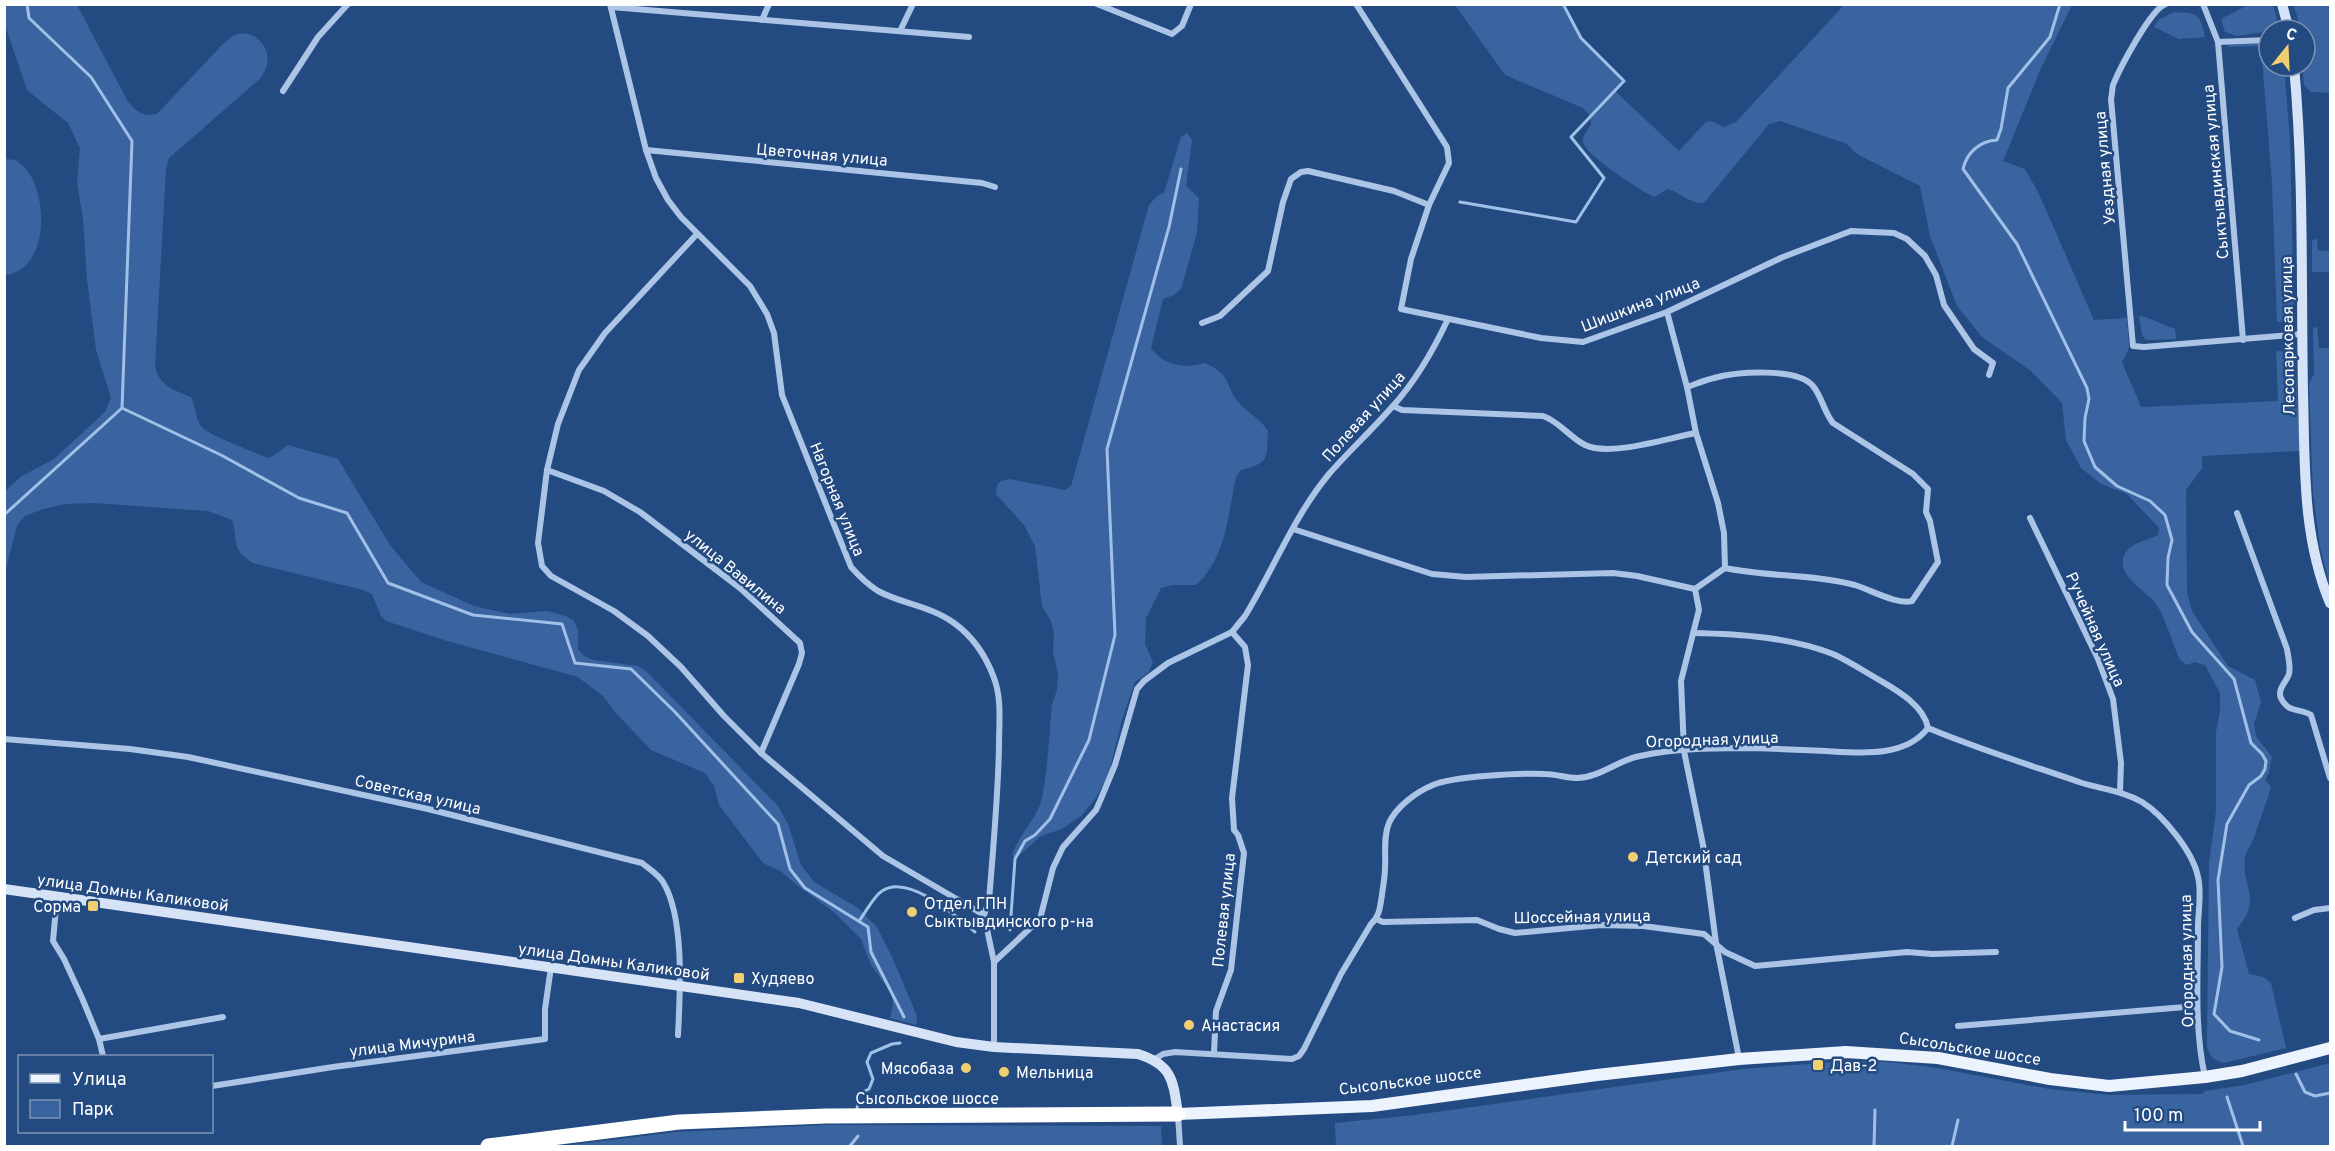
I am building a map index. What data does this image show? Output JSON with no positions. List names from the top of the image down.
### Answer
{
  "streets": {
    "highway": ["Сысольское шоссе"],
    "main road": ["Лесопарковая улица", "улица Домны Каликовой"],
    "street": [
      "Цветочная улица",
      "Уездная улица",
      "Сыктывдинская улица",
      "Шишкина улица",
      "Полевая улица",
      "Нагорная улица",
      "улица Вавилина",
      "Ручейная улица",
      "Огородная улица",
      "Советская улица",
      "Шоссейная улица",
      "улица Мичурина"
    ]
  },
  "crossings": [
    ["Цветочная улица", "Нагорная улица"],
    ["Уездная улица", "Сыктывдинская улица"],
    ["Шишкина улица", "Полевая улица"],
    ["Полевая улица", "Нагорная улица"],
    ["Полевая улица", "Огородная улица"],
    ["Нагорная улица", "улица Домны Каликовой"],
    ["Ручейная улица", "Огородная улица"],
    ["Огородная улица", "улица Домны Каликовой"],
    ["Огородная улица", "Шоссейная улица"],
    ["Огородная улица", "Сысольское шоссе"],
    ["Советская улица", "улица Домны Каликовой"],
    ["улица Домны Каликовой", "улица Мичурина"]
  ],
  "places": {
    "other": [
      "Детский сад",
      "Отдел ГПН Сыктывдинского р-на",
      "Анастасия",
      "Мясобаза",
      "Мельница"
    ],
    "transit": ["Сорма", "Худяево", "Дав-2"]
  },
  "legend": ["Улица", "Парк"],
  "scale_bar": "100 m",
  "north": "top"
}
